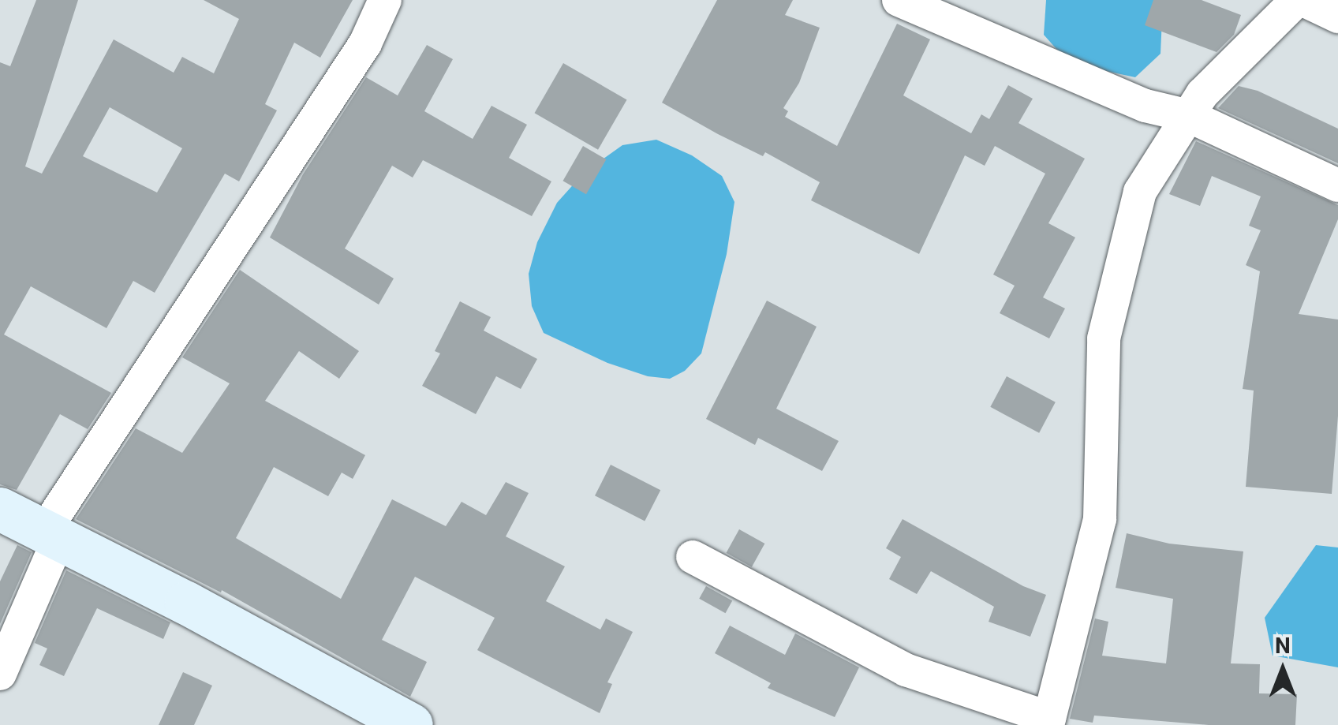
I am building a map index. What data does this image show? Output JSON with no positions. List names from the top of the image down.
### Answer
{
  "north": "top"
}
